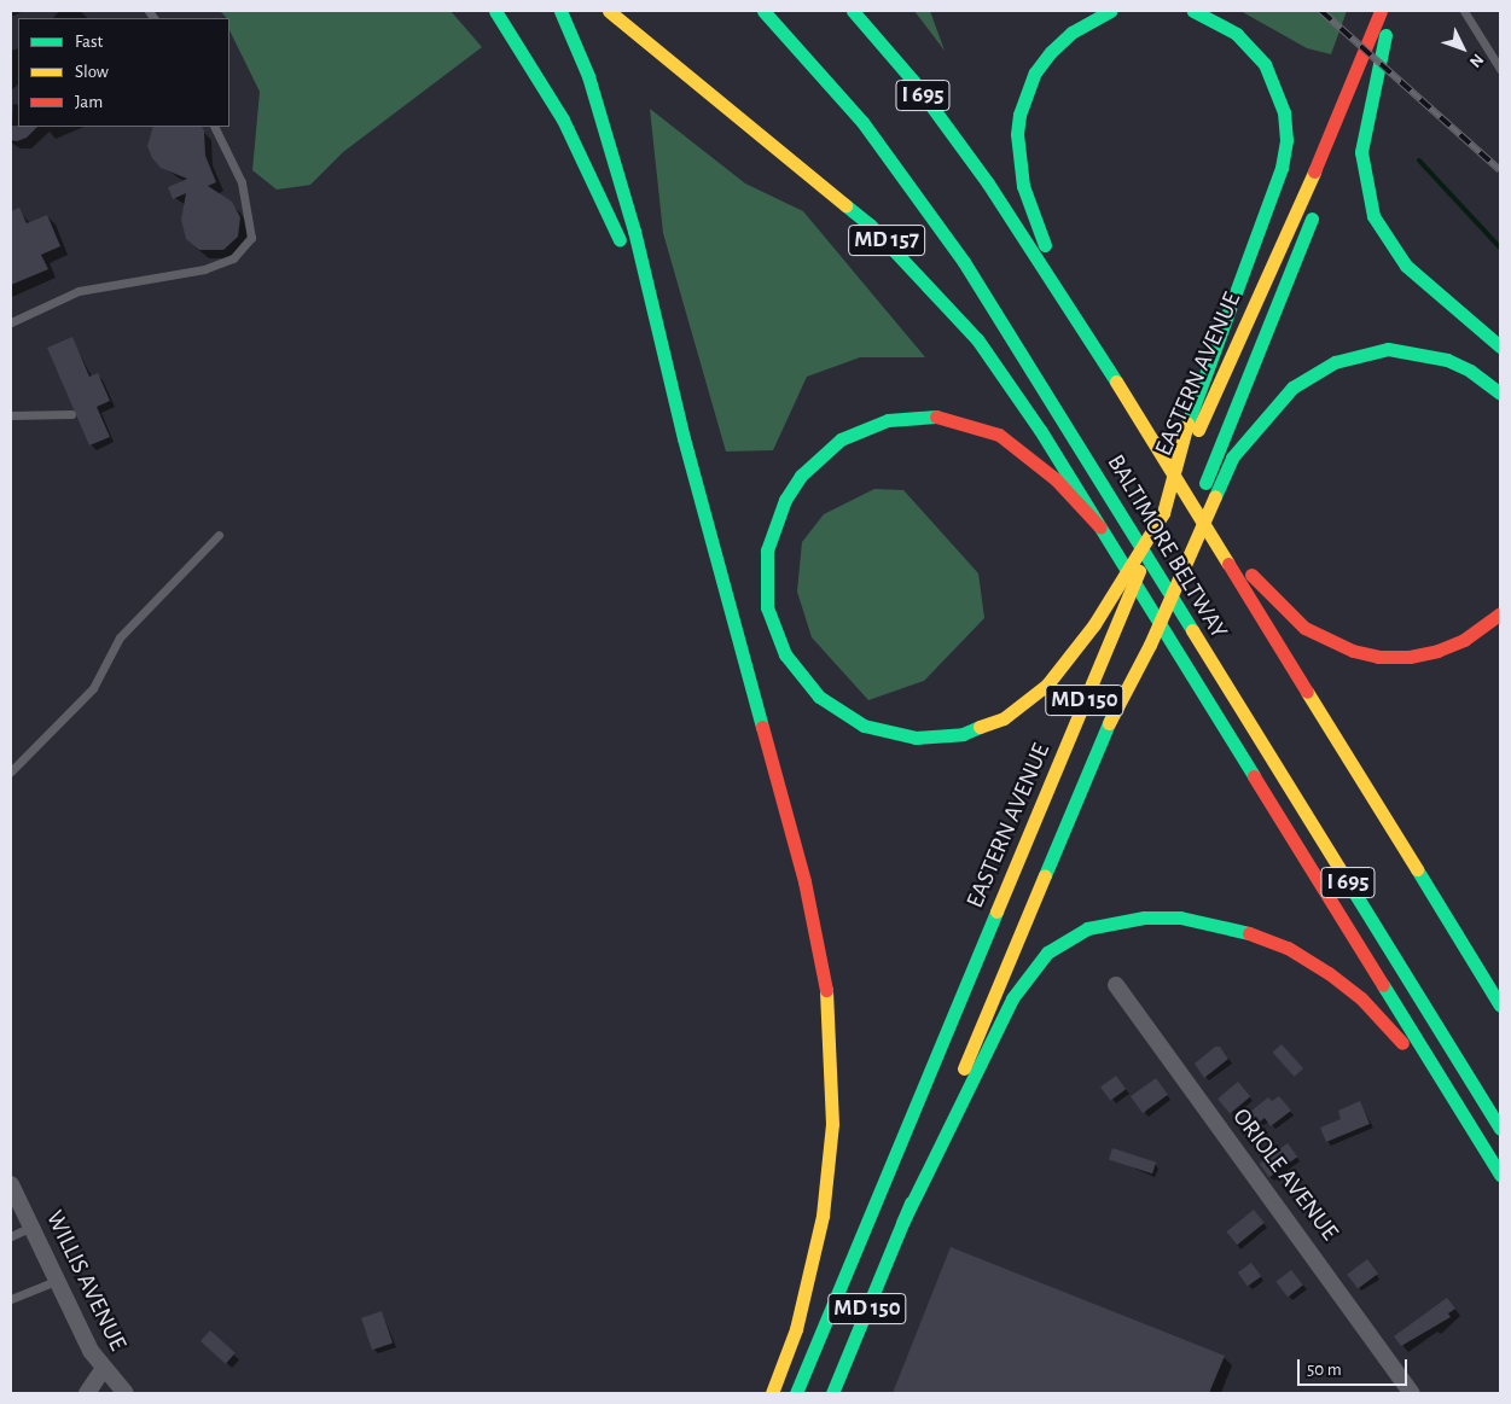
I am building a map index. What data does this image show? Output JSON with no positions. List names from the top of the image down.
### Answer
{
  "streets": {
    "main road": [
      "I 695",
      "MD 157",
      "EASTERN AVENUE",
      "BALTIMORE BELTWAY",
      "MD 150"
    ],
    "street": ["ORIOLE AVENUE", "WILLIS AVENUE"]
  },
  "legend": ["Fast", "Slow", "Jam"],
  "scale_bar": "50 m",
  "north": "bottom right"
}
